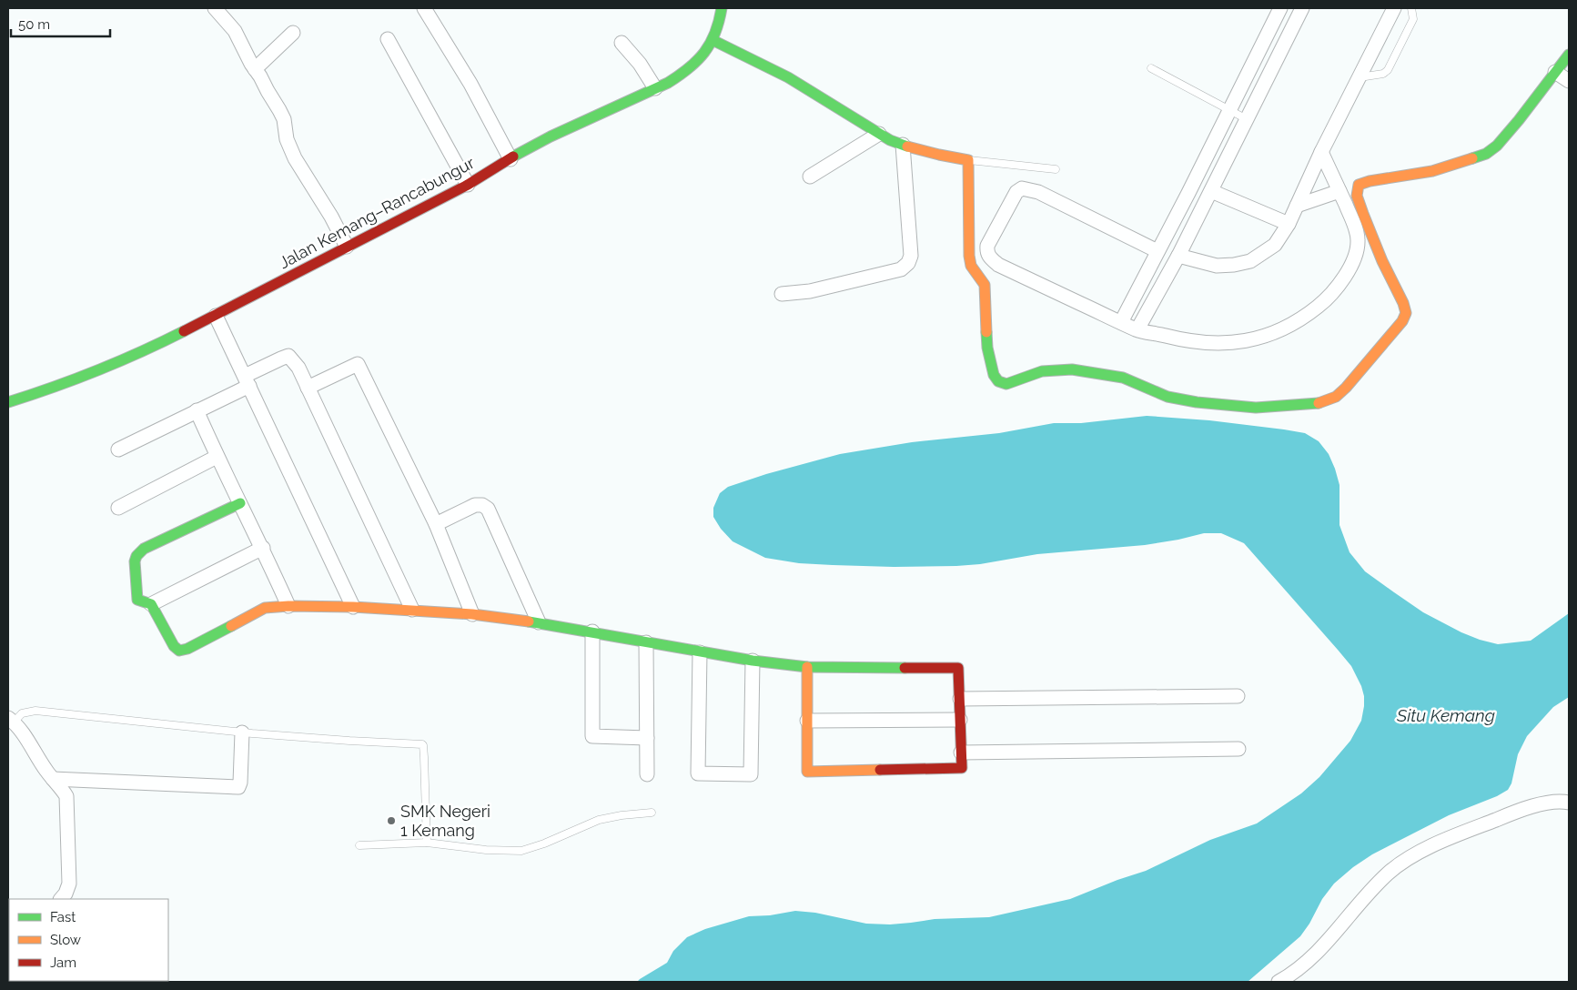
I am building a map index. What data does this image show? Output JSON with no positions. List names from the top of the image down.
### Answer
{
  "streets": {
    "street": ["Jalan Kemang–Rancabungur"]
  },
  "water": ["Situ Kemang"],
  "places": ["SMK Negeri 1 Kemang"],
  "legend": ["Fast", "Slow", "Jam"],
  "scale_bar": "50 m"
}
